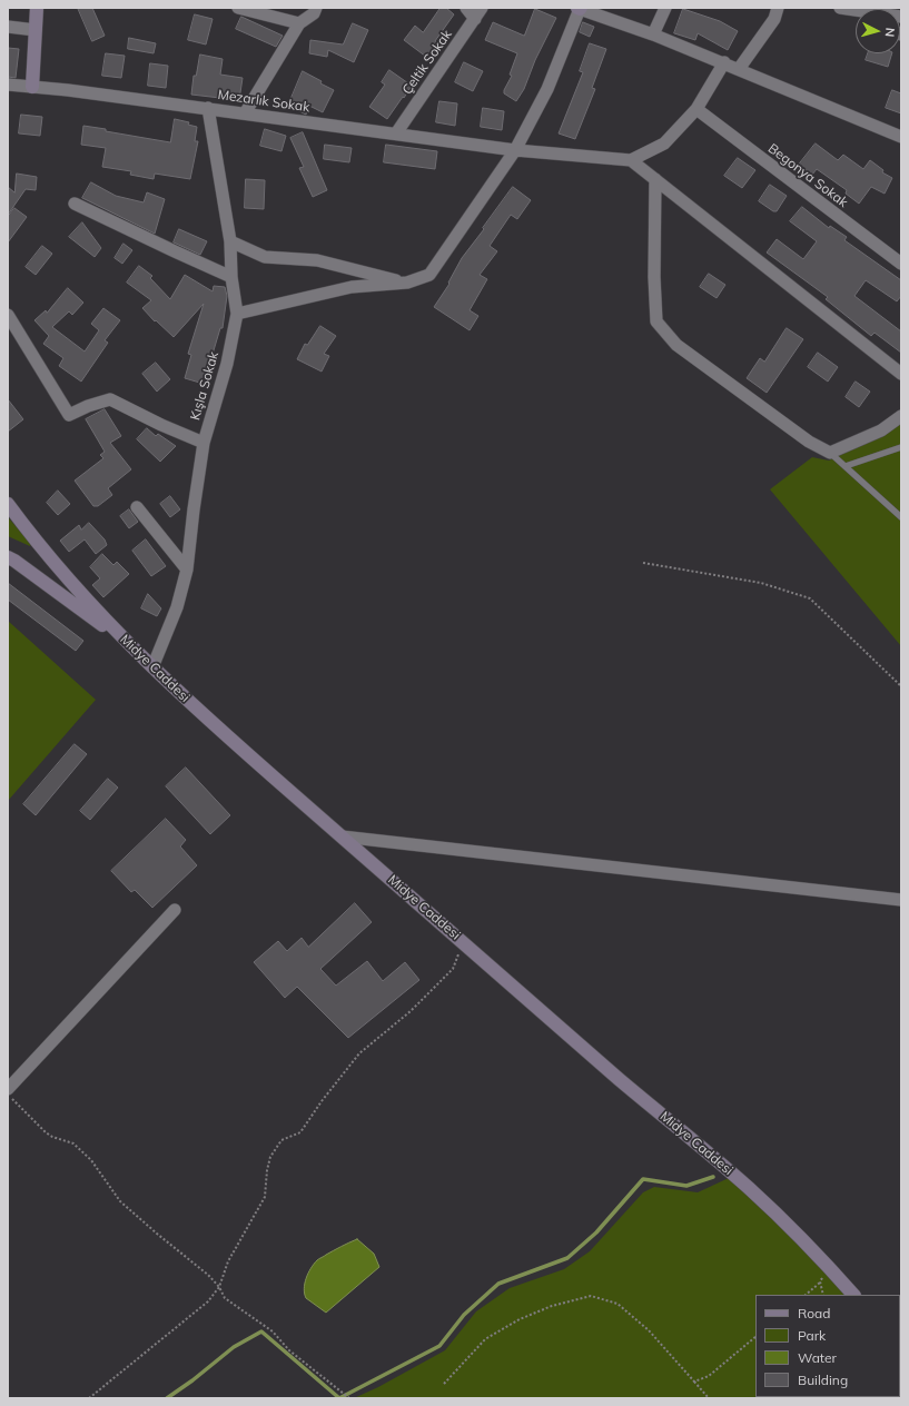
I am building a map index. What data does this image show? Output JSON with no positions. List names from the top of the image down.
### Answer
{
  "streets": {
    "main road": ["Midye Caddesi"],
    "street": [
      "Çeltik Sokak",
      "Mezarlık Sokak",
      "Begonya Sokak",
      "Kışla Sokak"
    ]
  },
  "crossings": [
    ["Çeltik Sokak", "Mezarlık Sokak"],
    ["Mezarlık Sokak", "Kışla Sokak"],
    ["Kışla Sokak", "Midye Caddesi"]
  ],
  "legend": [
    "Road",
    "Park",
    "Water",
    "Building"
  ],
  "north": "right"
}
